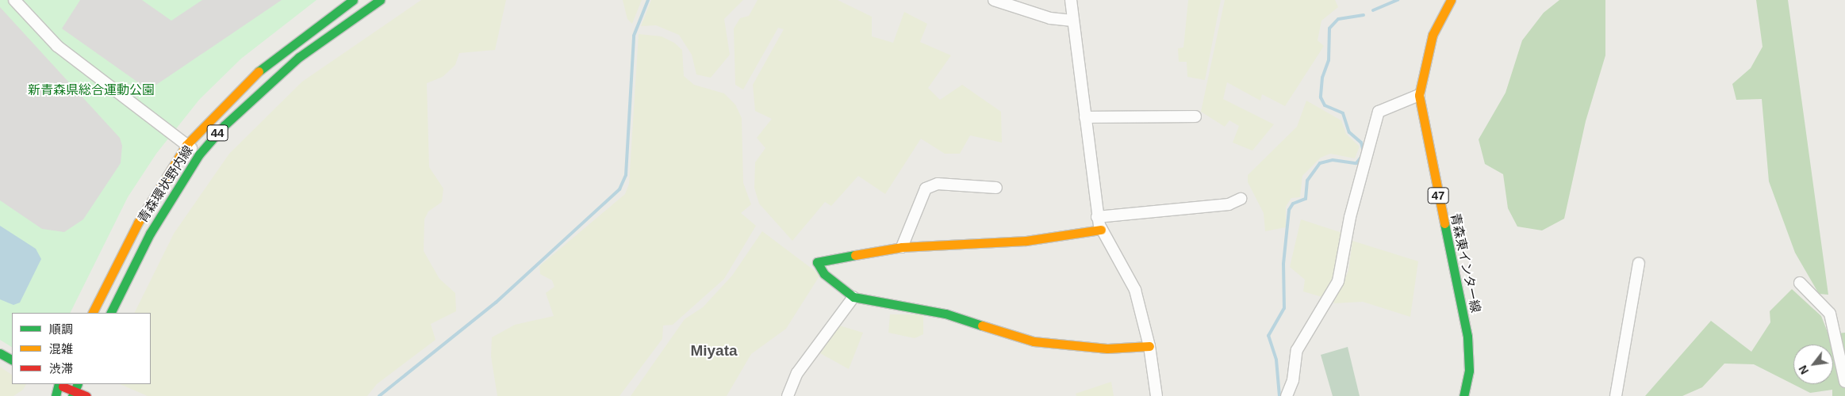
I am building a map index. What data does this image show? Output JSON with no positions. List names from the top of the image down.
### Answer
{
  "streets": {
    "main road": [
      "44",
      "青森環状野内線",
      "47",
      "青森東インター線"
    ]
  },
  "districts": ["Miyata"],
  "parks": ["新青森県総合運動公園"],
  "legend": ["順調", "混雑", "渋滞"],
  "north": "bottom left"
}
